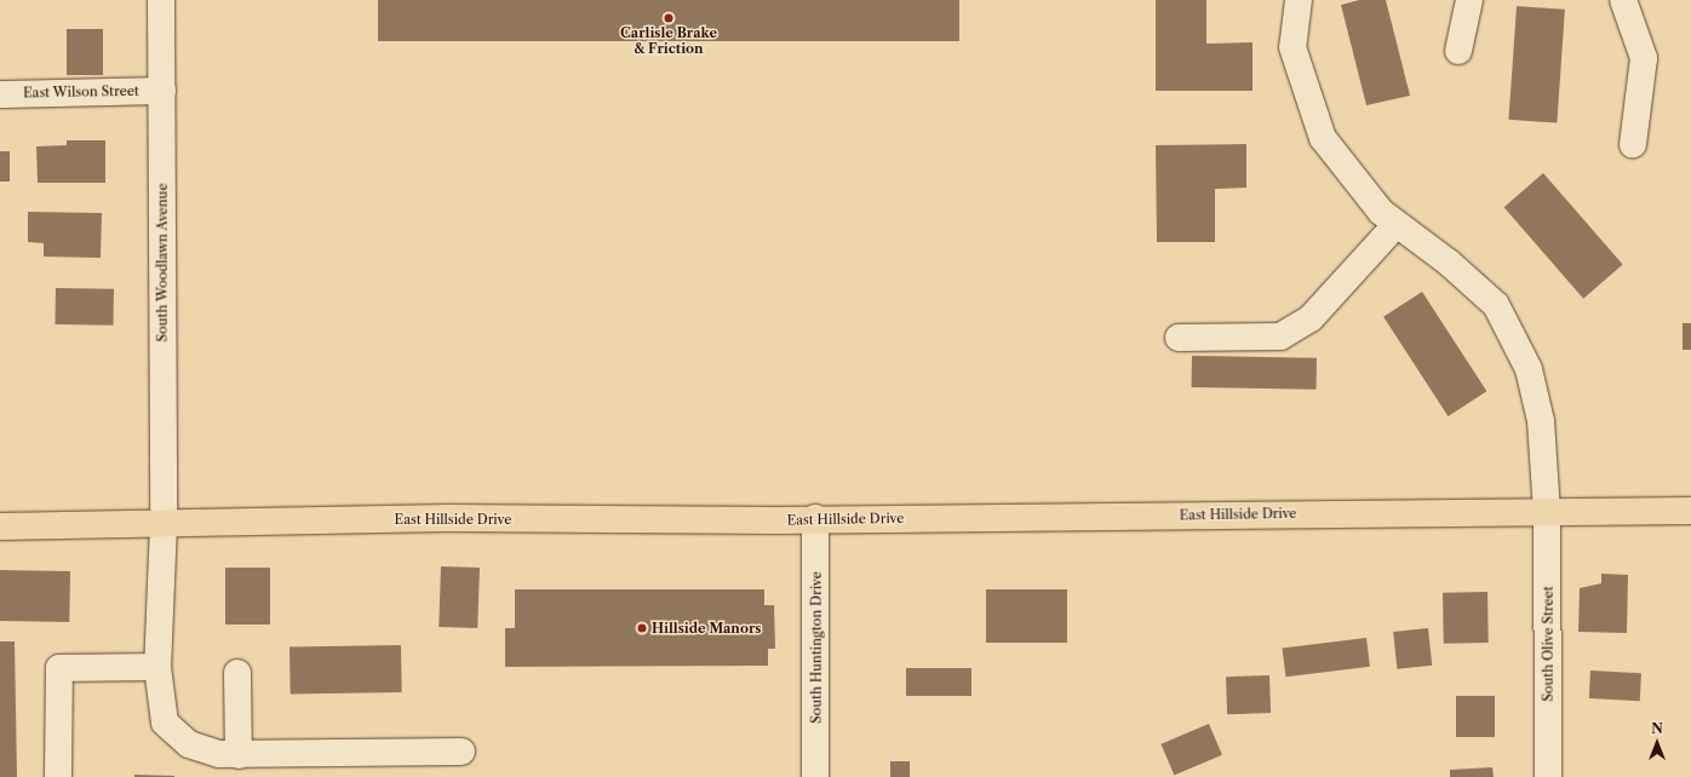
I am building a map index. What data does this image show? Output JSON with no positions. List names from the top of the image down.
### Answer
{
  "streets": {
    "main road": ["East Hillside Drive"],
    "street": [
      "East Wilson Street",
      "South Woodlawn Avenue",
      "South Olive Street",
      "South Huntington Drive"
    ]
  },
  "crossings": [
    ["East Wilson Street", "South Woodlawn Avenue"],
    ["South Woodlawn Avenue", "East Hillside Drive"],
    ["East Hillside Drive", "South Olive Street"],
    ["East Hillside Drive", "South Huntington Drive"]
  ],
  "places": ["Carlisle Brake & Friction", "Hillside Manors"],
  "north": "top"
}
